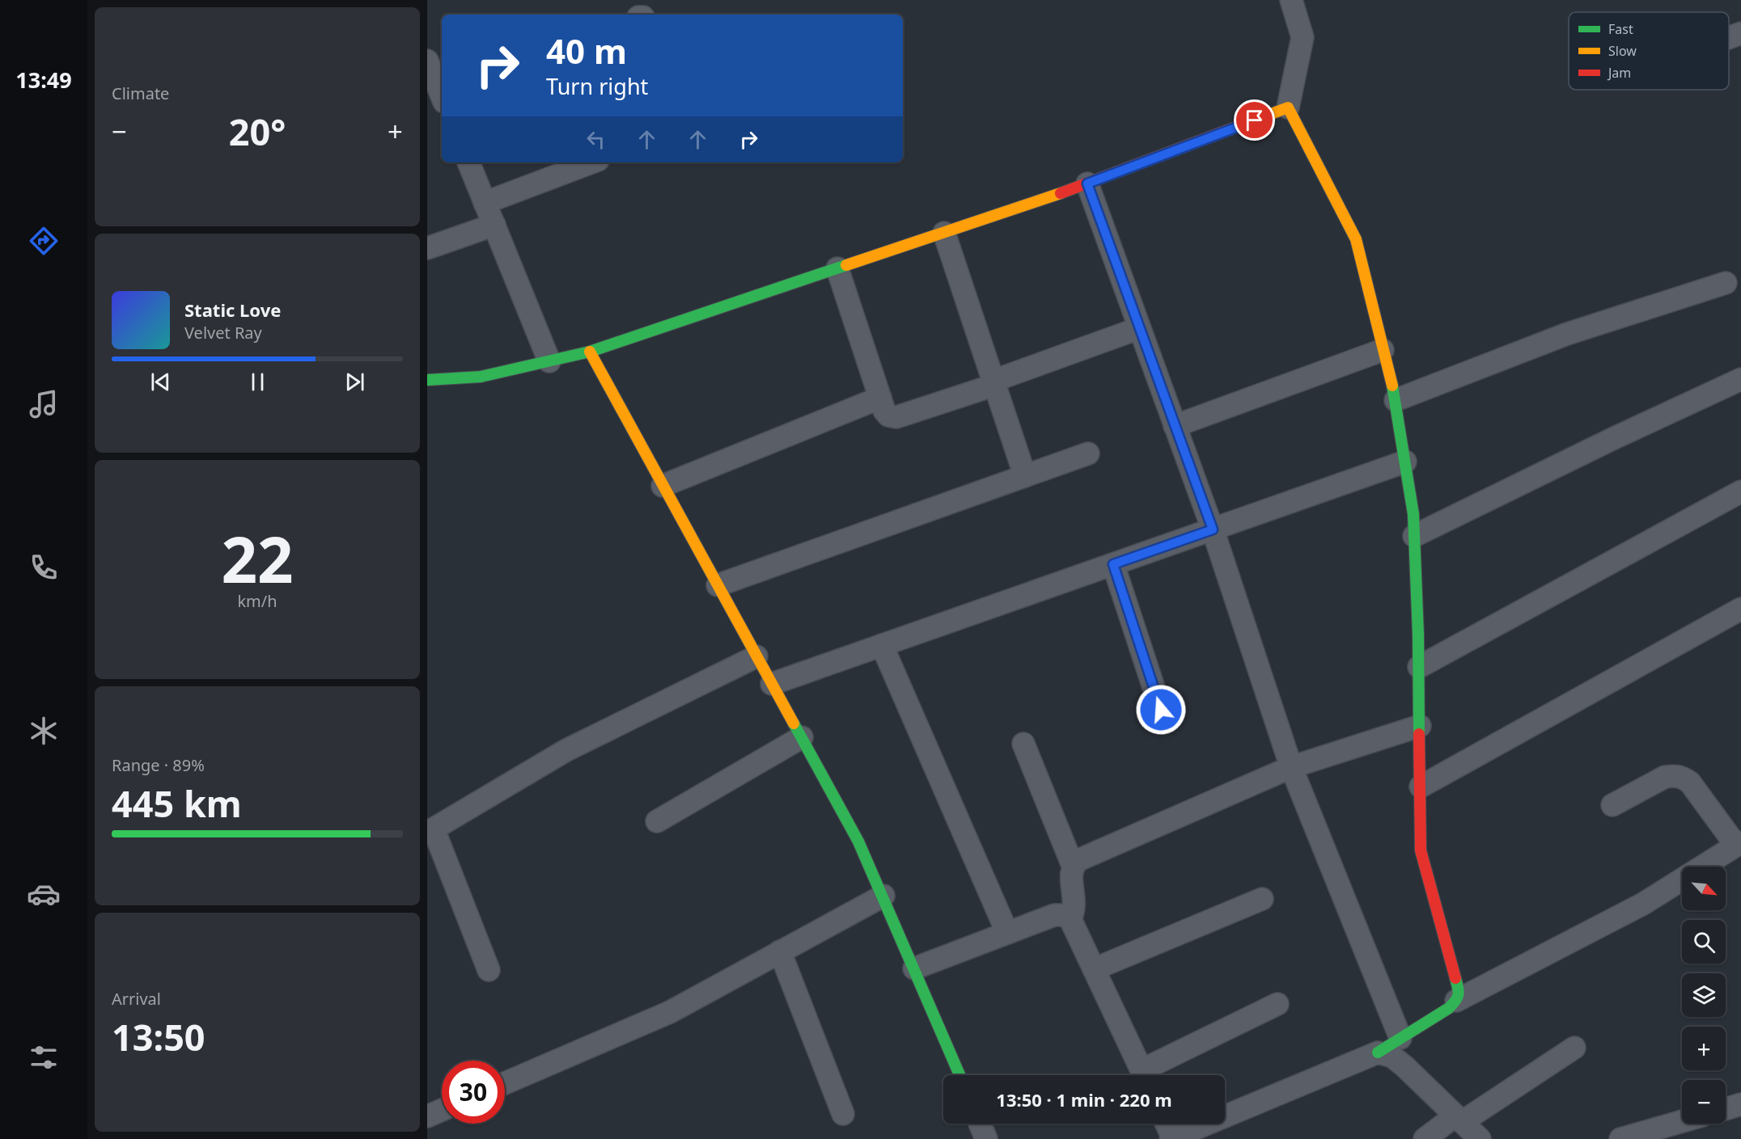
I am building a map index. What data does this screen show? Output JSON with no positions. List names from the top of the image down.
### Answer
{
  "legend": ["Fast", "Slow", "Jam"],
  "north": "bottom right",
  "page": {
    "tabs": "13:49",
    "tile": [
      "Climate",
      ["22", "km/h"],
      ["Range · 89%", "445 km"],
      ["Arrival", "13:50"]
    ],
    "turn": ["40 m", "Turn right"],
    "heat": ["−", "20°", "+"],
    "song": ["Static Love", "Velvet Ray"],
    "map_buttons": ["+", "−"],
    "limit": "30",
    "trip": "13:50 · 1 min · 220 m"
  }
}
